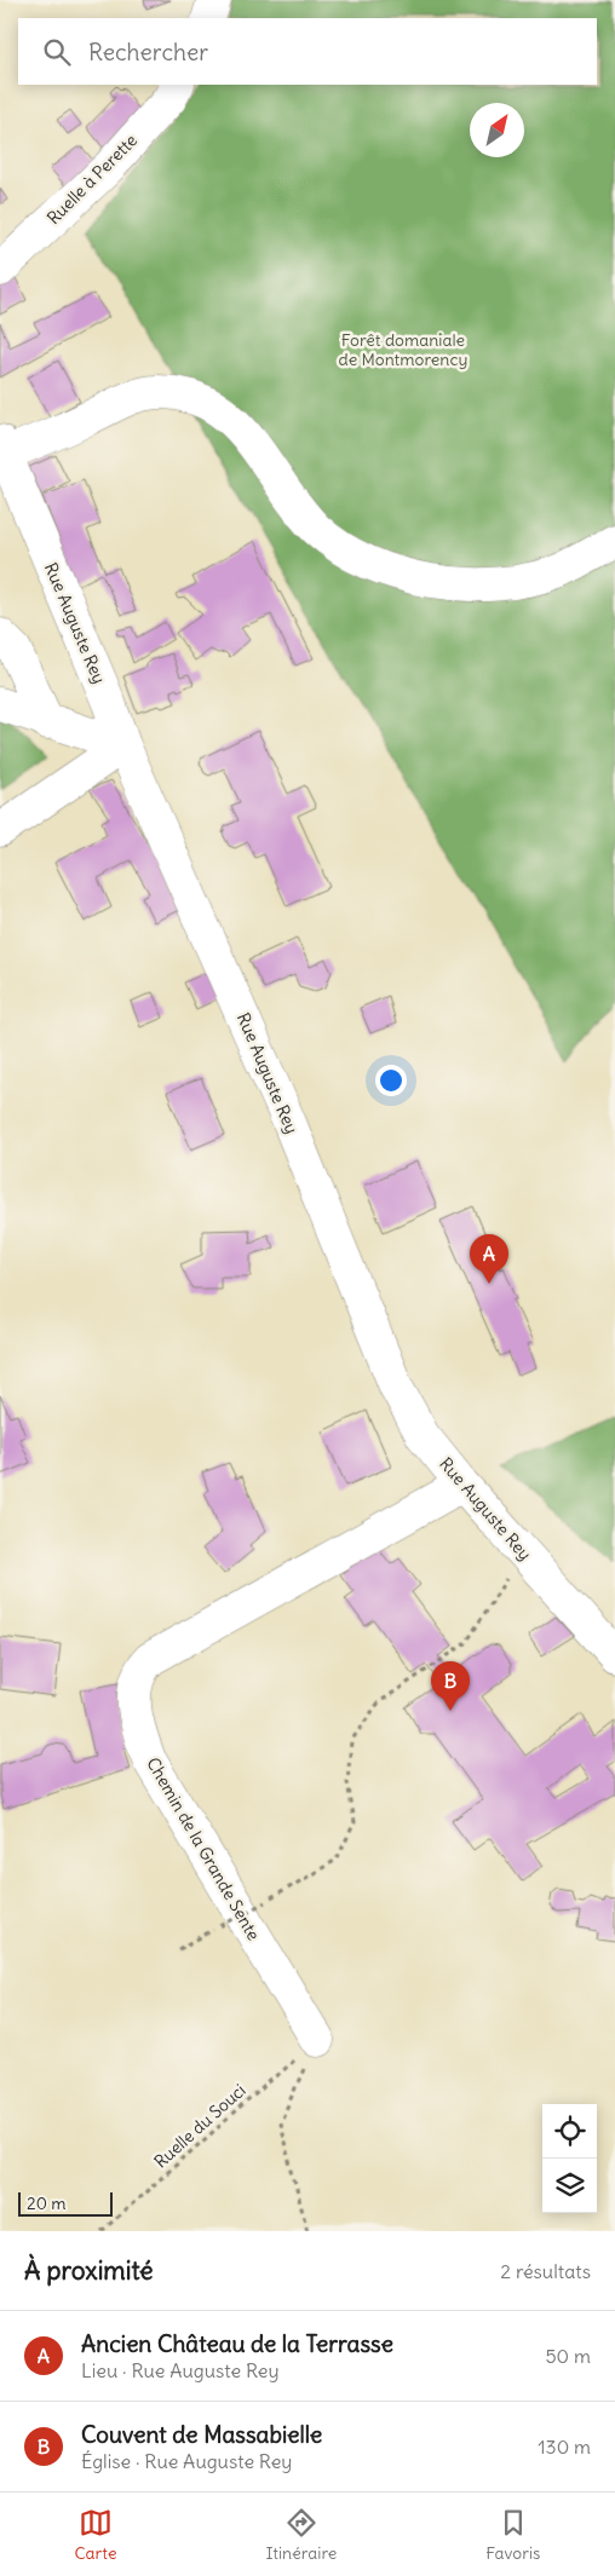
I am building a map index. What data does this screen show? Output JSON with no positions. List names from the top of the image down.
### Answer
{
  "streets": {
    "street": ["Ruelle à Perette", "Rue Auguste Rey", "Chemin de la Grande Sente"],
    "path": ["Ruelle du Souci"]
  },
  "crossings": [
    ["Rue Auguste Rey", "Chemin de la Grande Sente"],
    ["Chemin de la Grande Sente", "Ruelle du Souci"]
  ],
  "parks": ["Forêt domaniale de Montmorency"],
  "scale_bar": "20 m",
  "north": "top right",
  "page": {
    "search": "Rechercher",
    "pins": ["A", "B"],
    "scale": "20 m",
    "heading": ["À proximité", "2 résultats"],
    "list": [
      {
        "mark": "A",
        "name": "Ancien Château de la Terrasse",
        "note": "Lieu · Rue Auguste Rey",
        "value": "50 m"
      },
      {
        "mark": "B",
        "name": "Couvent de Massabielle",
        "note": "Église · Rue Auguste Rey",
        "value": "130 m"
      }
    ],
    "nav": ["Carte", "Itinéraire", "Favoris"]
  }
}
